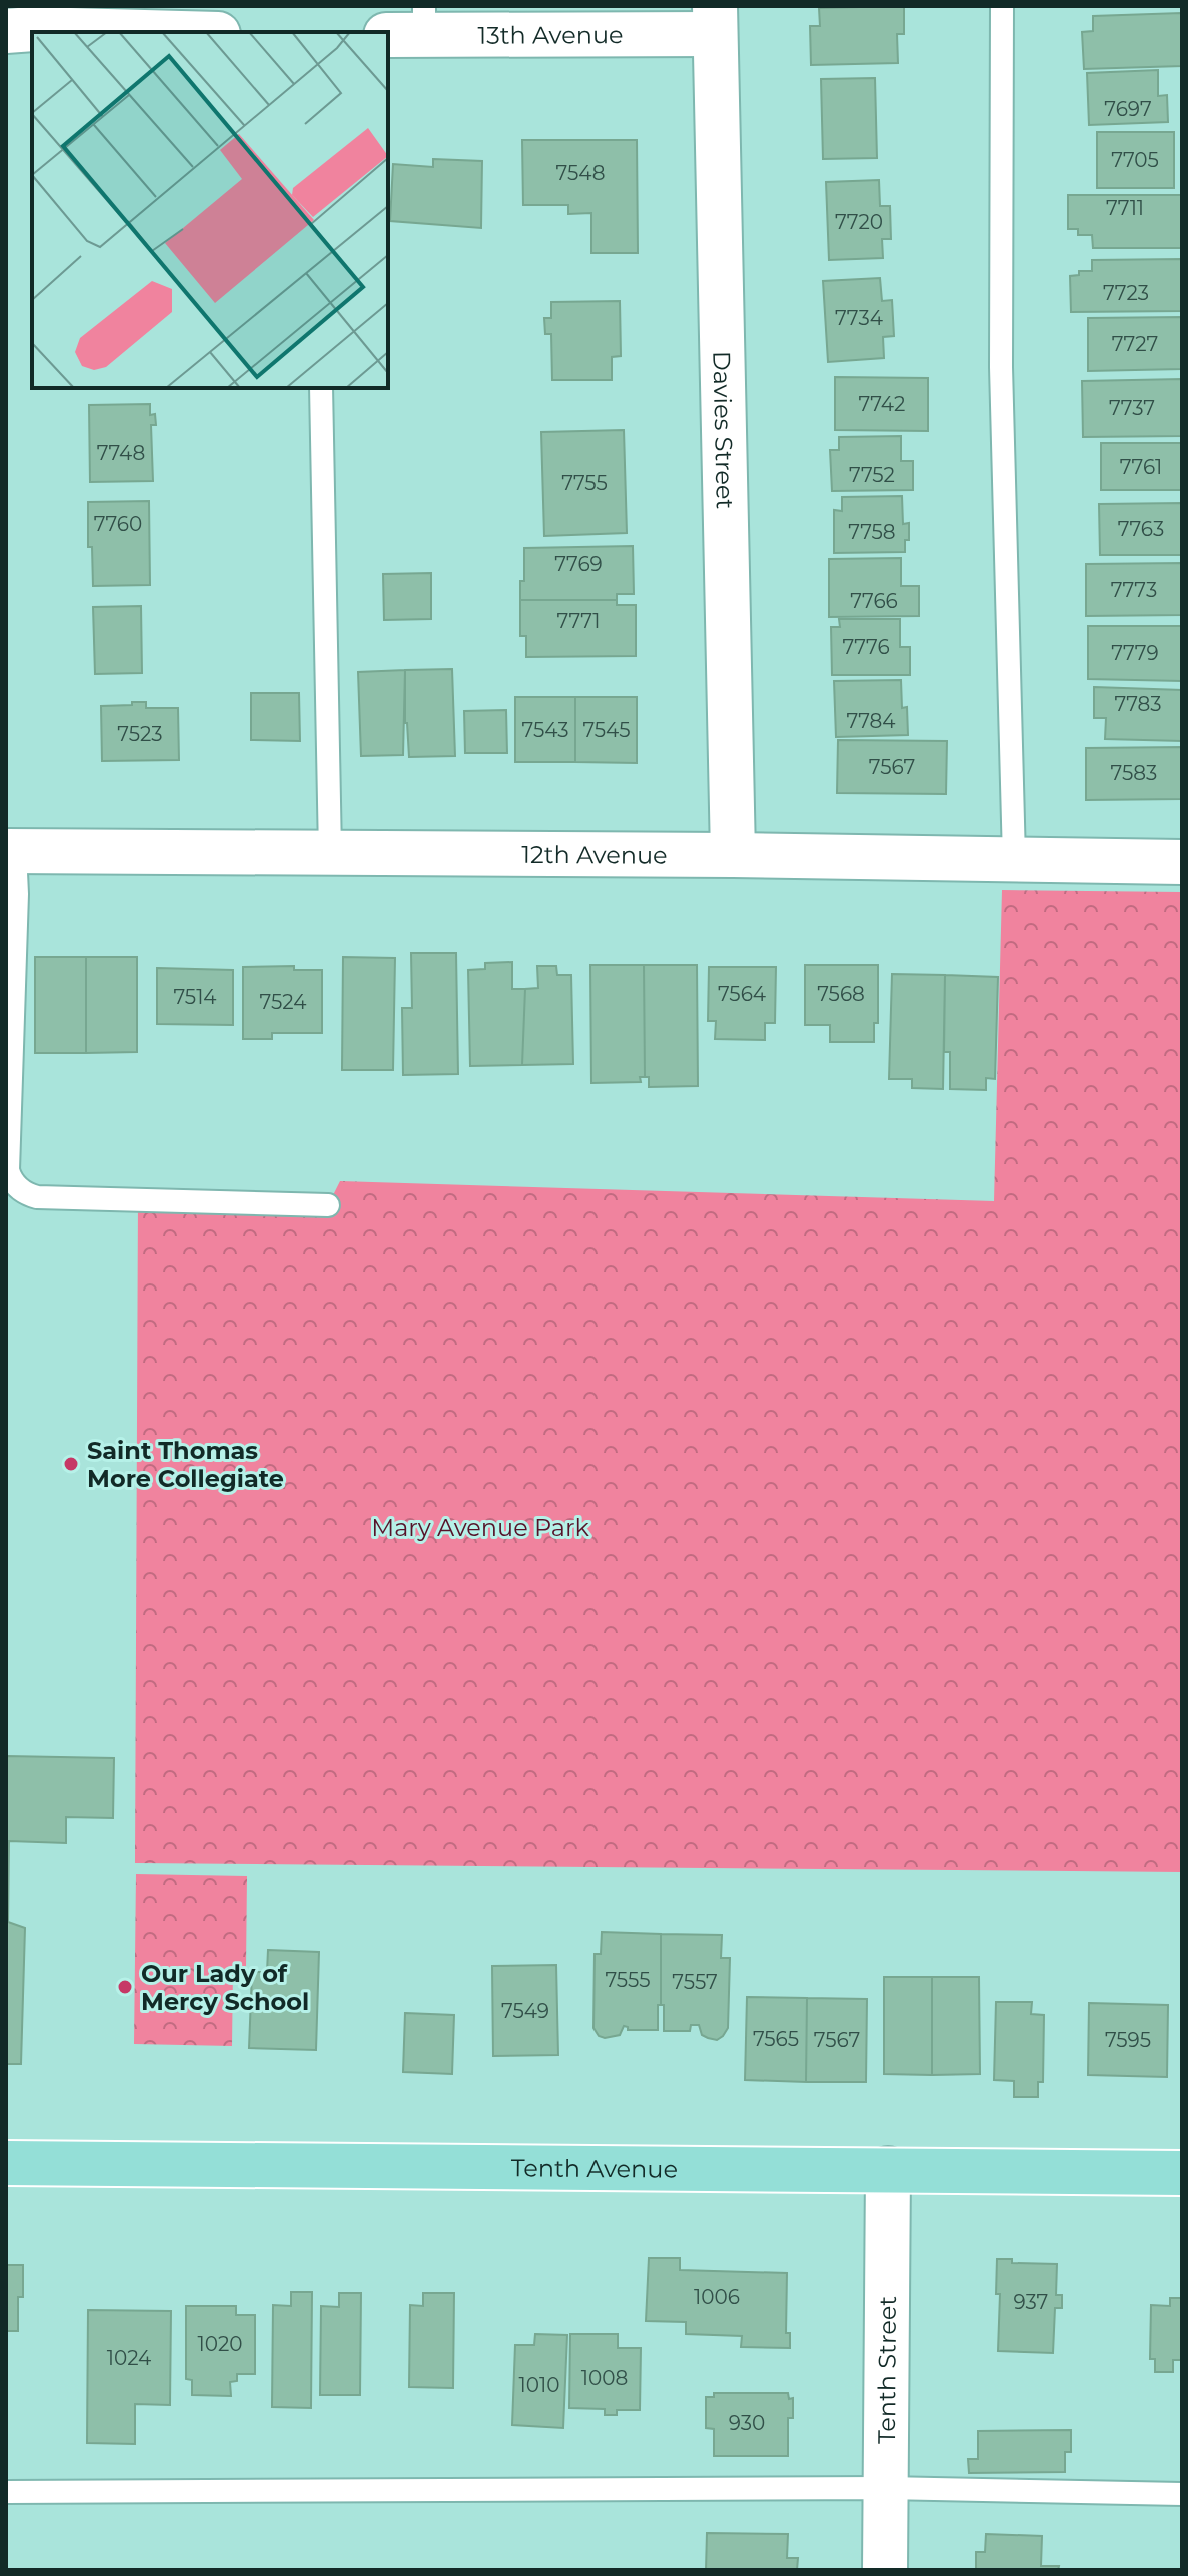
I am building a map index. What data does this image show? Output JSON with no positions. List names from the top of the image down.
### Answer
{
  "streets": {
    "main road": ["Tenth Avenue"],
    "street": [
      "13th Avenue",
      "Davies Street",
      "12th Avenue",
      "Tenth Street"
    ]
  },
  "crossings": [
    ["13th Avenue", "Davies Street"],
    ["Davies Street", "12th Avenue"],
    ["Tenth Avenue", "Tenth Street"]
  ],
  "parks": ["Mary Avenue Park"],
  "places": ["Saint Thomas More Collegiate", "Our Lady of Mercy School"],
  "house_numbers": [
    "7697",
    "7705",
    "7548",
    "7711",
    "7720",
    "7723",
    "7734",
    "7727",
    "7742",
    "7737",
    "7748",
    "7761",
    "7752",
    "7755",
    "7760",
    "7763",
    "7758",
    "7769",
    "7773",
    "7766",
    "7771",
    "7776",
    "7779",
    "7783",
    "7784",
    "7543",
    "7545",
    "7523",
    "7567",
    "7583",
    "7564",
    "7568",
    "7514",
    "7524",
    "7555",
    "7557",
    "7549",
    "7565",
    "7567",
    "7595",
    "1006",
    "937",
    "1020",
    "1024",
    "1008",
    "1010",
    "930"
  ]
}
